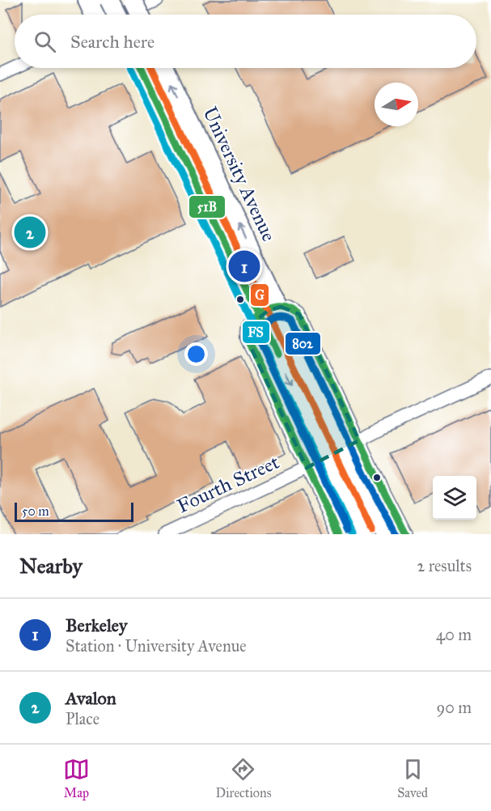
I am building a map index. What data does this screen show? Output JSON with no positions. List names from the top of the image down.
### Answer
{
  "streets": {
    "main road": ["University Avenue"],
    "street": ["Fourth Street"]
  },
  "lines": [
    "transit line 51B",
    "transit line FS",
    "transit line G",
    "transit line 802"
  ],
  "scale_bar": "50 m",
  "north": "right",
  "page": {
    "search": "Search here",
    "pins": ["2", "1"],
    "scale": "50 m",
    "heading": ["Nearby", "2 results"],
    "list": [
      {
        "mark": "1",
        "name": "Berkeley",
        "note": "Station · University Avenue",
        "value": "40 m"
      },
      {
        "mark": "2",
        "name": "Avalon",
        "note": "Place",
        "value": "90 m"
      }
    ],
    "nav": ["Map", "Directions", "Saved"]
  }
}
